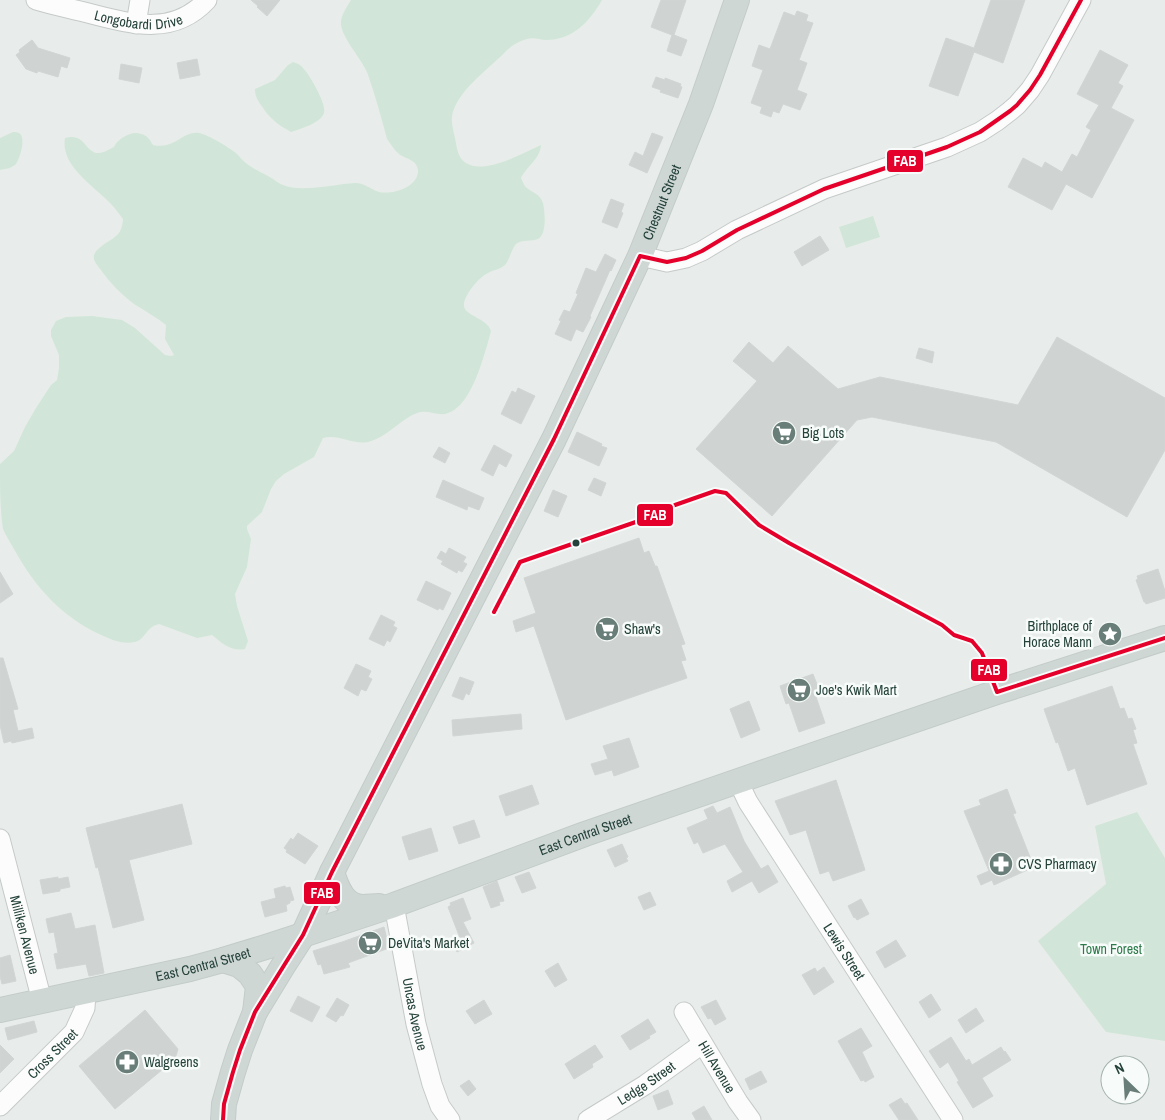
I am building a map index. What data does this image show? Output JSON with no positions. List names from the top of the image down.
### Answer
{
  "streets": {
    "main road": ["Chestnut Street", "East Central Street"],
    "street": [
      "Longobardi Drive",
      "Milliken Avenue",
      "Lewis Street",
      "Uncas Avenue",
      "Cross Street",
      "Hill Avenue",
      "Ledge Street"
    ]
  },
  "crossings": [
    ["Chestnut Street", "East Central Street"],
    ["East Central Street", "Milliken Avenue"],
    ["East Central Street", "Lewis Street"],
    ["East Central Street", "Uncas Avenue"],
    ["East Central Street", "Cross Street"],
    ["Hill Avenue", "Ledge Street"]
  ],
  "parks": ["Town Forest"],
  "places": {
    "supermarket": [
      "Big Lots",
      "Shaw's",
      "Joe's Kwik Mart",
      "DeVita's Market"
    ],
    "place": ["Birthplace of Horace Mann"],
    "pharmacy": ["CVS Pharmacy", "Walgreens"]
  },
  "lines": ["transit line FAB"],
  "north": "top left"
}
